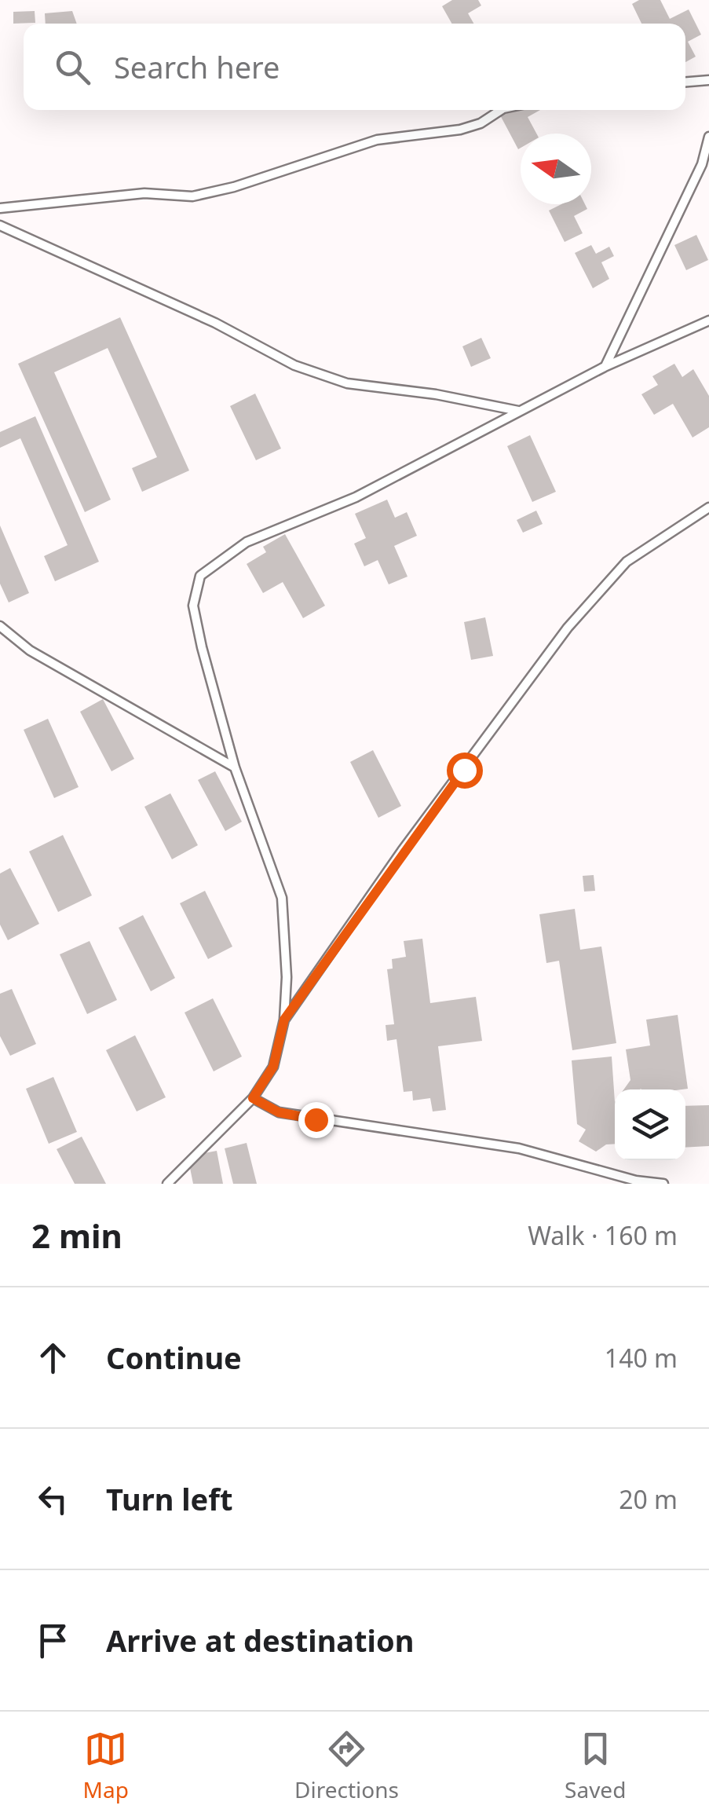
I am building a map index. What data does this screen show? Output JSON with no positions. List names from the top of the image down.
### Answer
{
  "north": "left",
  "page": {
    "search": "Search here",
    "heading": ["2 min", "Walk · 160 m"],
    "list": [
      ["Continue", "140 m"],
      ["Turn left", "20 m"],
      "Arrive at destination"
    ],
    "nav": ["Map", "Directions", "Saved"]
  }
}
